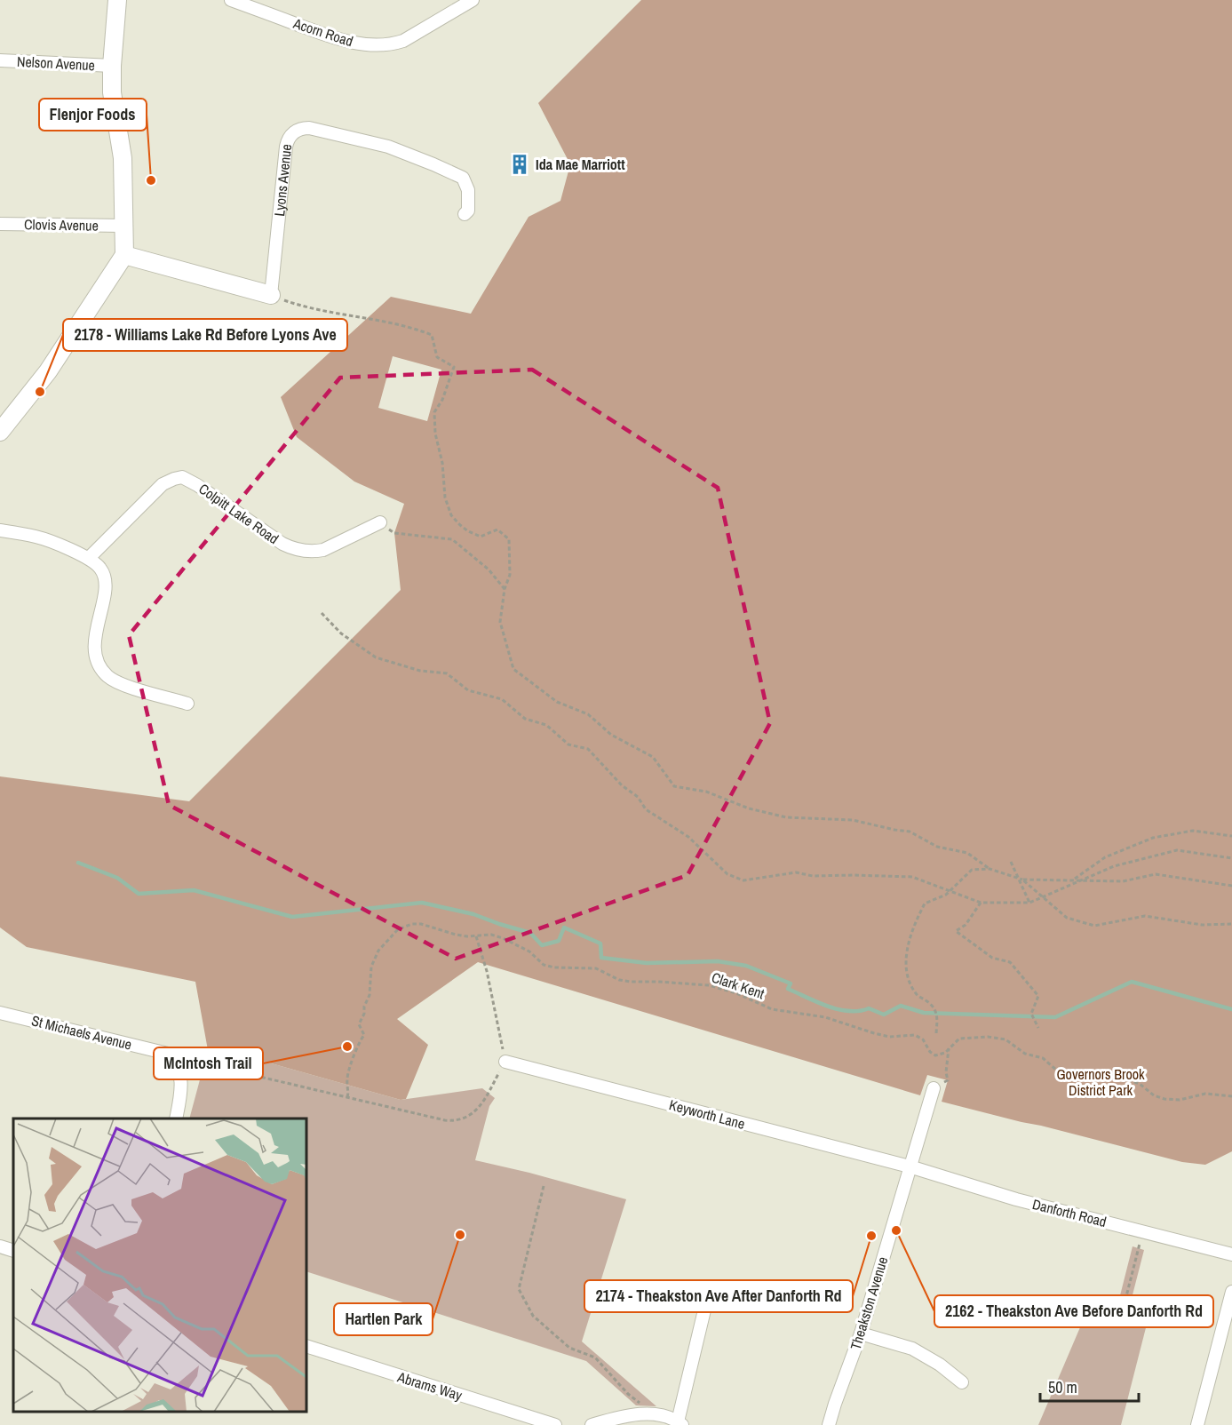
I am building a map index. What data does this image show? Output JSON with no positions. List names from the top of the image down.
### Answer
{
  "streets": {
    "street": [
      "Acorn Road",
      "Nelson Avenue",
      "Lyons Avenue",
      "Clovis Avenue",
      "Colpitt Lake Road",
      "St Michaels Avenue",
      "Keyworth Lane",
      "Danforth Road",
      "Theakston Avenue",
      "Abrams Way"
    ],
    "path": ["Clark Kent"]
  },
  "crossings": [
    ["Keyworth Lane", "Danforth Road"],
    ["Keyworth Lane", "Theakston Avenue"],
    ["Danforth Road", "Theakston Avenue"]
  ],
  "parks": ["Governors Brook District Park"],
  "places": {
    "building": ["Ida Mae Marriott"],
    "other": [
      "Flenjor Foods",
      "2178 - Williams Lake Rd Before Lyons Ave",
      "McIntosh Trail",
      "2162 - Theakston Ave Before Danforth Rd",
      "Hartlen Park",
      "2174 - Theakston Ave After Danforth Rd"
    ]
  },
  "scale_bar": "50 m"
}
